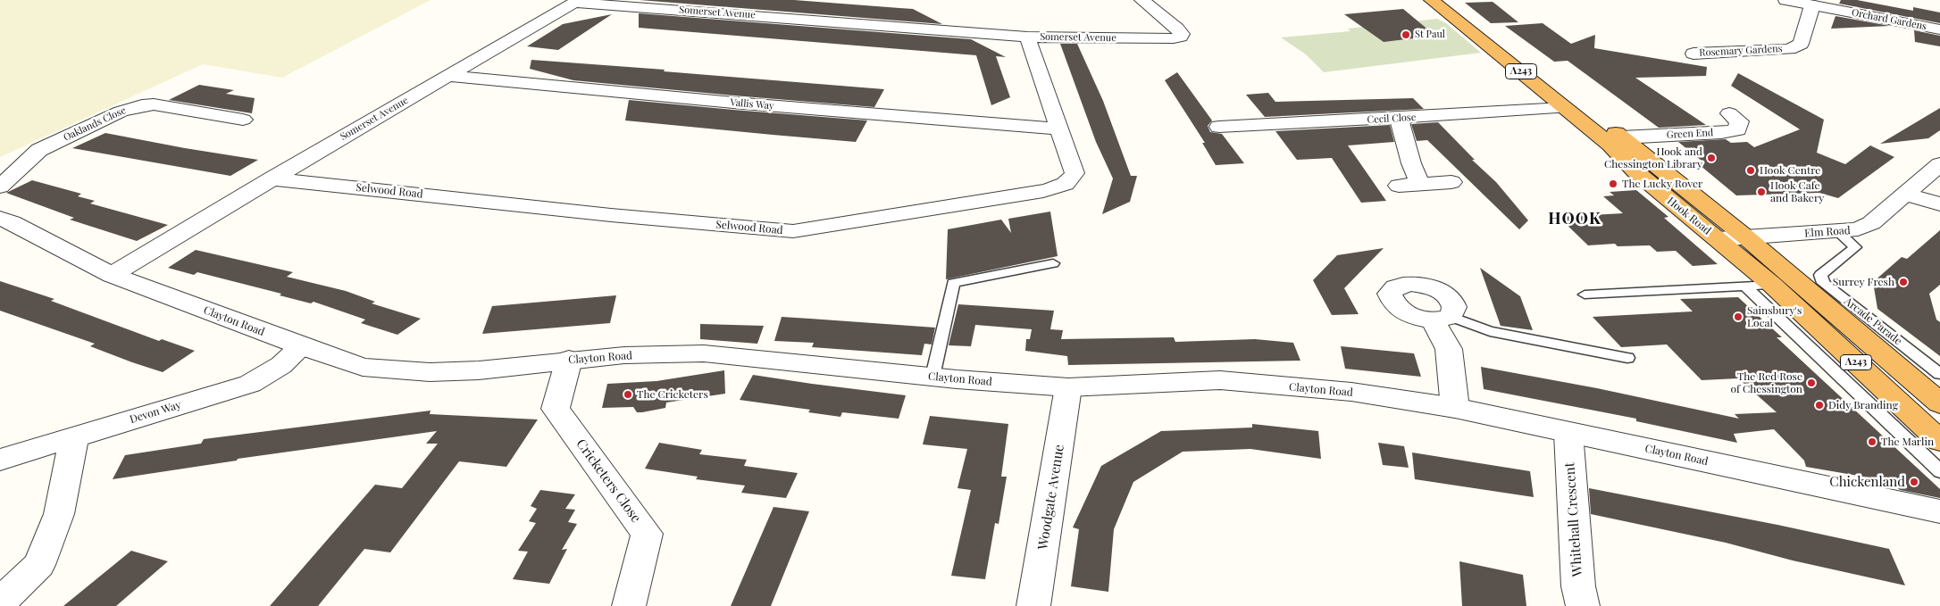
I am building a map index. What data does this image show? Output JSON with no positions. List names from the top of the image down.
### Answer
{
  "streets": {
    "highway": ["A243", "Hook Road"],
    "street": [
      "Somerset Avenue",
      "Orchard Gardens",
      "Rosemary Gardens",
      "Vallis Way",
      "Cecil Close",
      "Oaklands Close",
      "Green End",
      "Selwood Road",
      "Elm Road",
      "Clayton Road",
      "Devon Way",
      "Cricketers Close",
      "Woodgate Avenue",
      "Whitehall Crescent"
    ],
    "lane": ["Arcade Parade"]
  },
  "crossings": [
    ["Somerset Avenue", "Vallis Way"],
    ["Somerset Avenue", "Selwood Road"],
    ["Somerset Avenue", "Clayton Road"],
    ["Orchard Gardens", "Rosemary Gardens"],
    ["Vallis Way", "Selwood Road"],
    ["Cecil Close", "Hook Road"],
    ["Green End", "Hook Road"],
    ["Hook Road", "Elm Road"],
    ["Elm Road", "Arcade Parade"],
    ["Clayton Road", "Devon Way"],
    ["Clayton Road", "Cricketers Close"],
    ["Clayton Road", "Woodgate Avenue"],
    ["Clayton Road", "Whitehall Crescent"]
  ],
  "districts": ["HOOK"],
  "places": [
    "St Paul",
    "Hook and Chessington Library",
    "Hook Centre",
    "The Lucky Rover",
    "Hook Cafe and Bakery",
    "Surrey Fresh",
    "Sainsbury's Local",
    "The Red Rose of Chessington",
    "The Cricketers",
    "Didy Branding",
    "The Marlin",
    "Chickenland"
  ]
}
